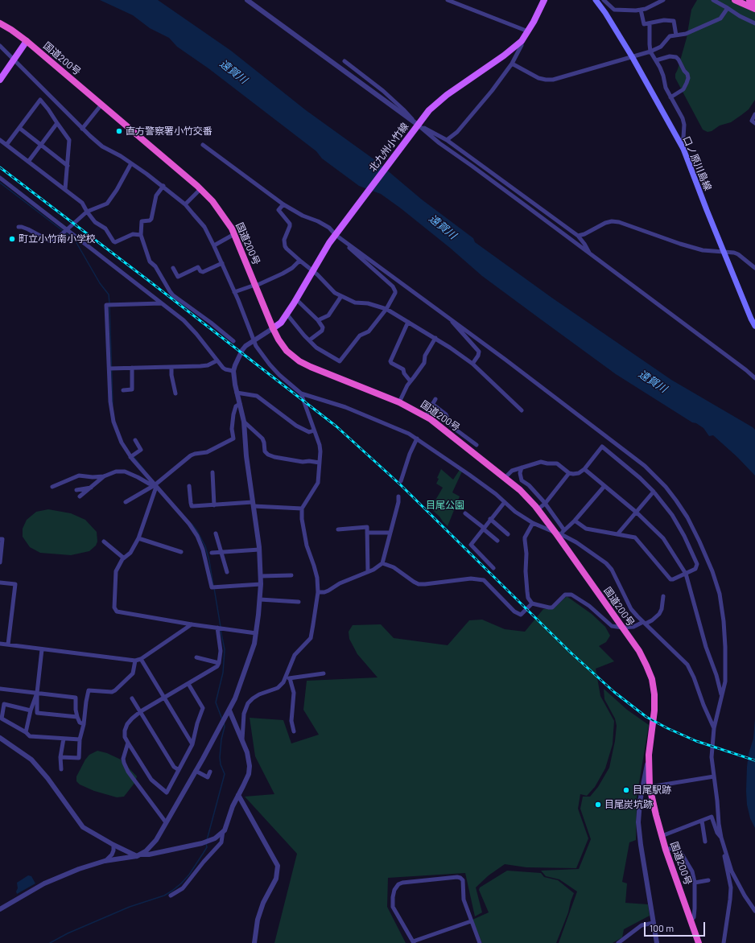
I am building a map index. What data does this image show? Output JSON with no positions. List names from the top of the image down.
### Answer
{
  "streets": {
    "highway": ["国道200号"],
    "main road": ["北九州小竹線", "口ノ原川島線"]
  },
  "crossings": [
    ["国道200号", "北九州小竹線"]
  ],
  "water": ["遠賀川"],
  "parks": ["目尾公園"],
  "places": [
    "直方警察署小竹交番",
    "町立小竹南小学校",
    "目尾駅跡",
    "目尾炭坑跡"
  ],
  "scale_bar": "100 m"
}
